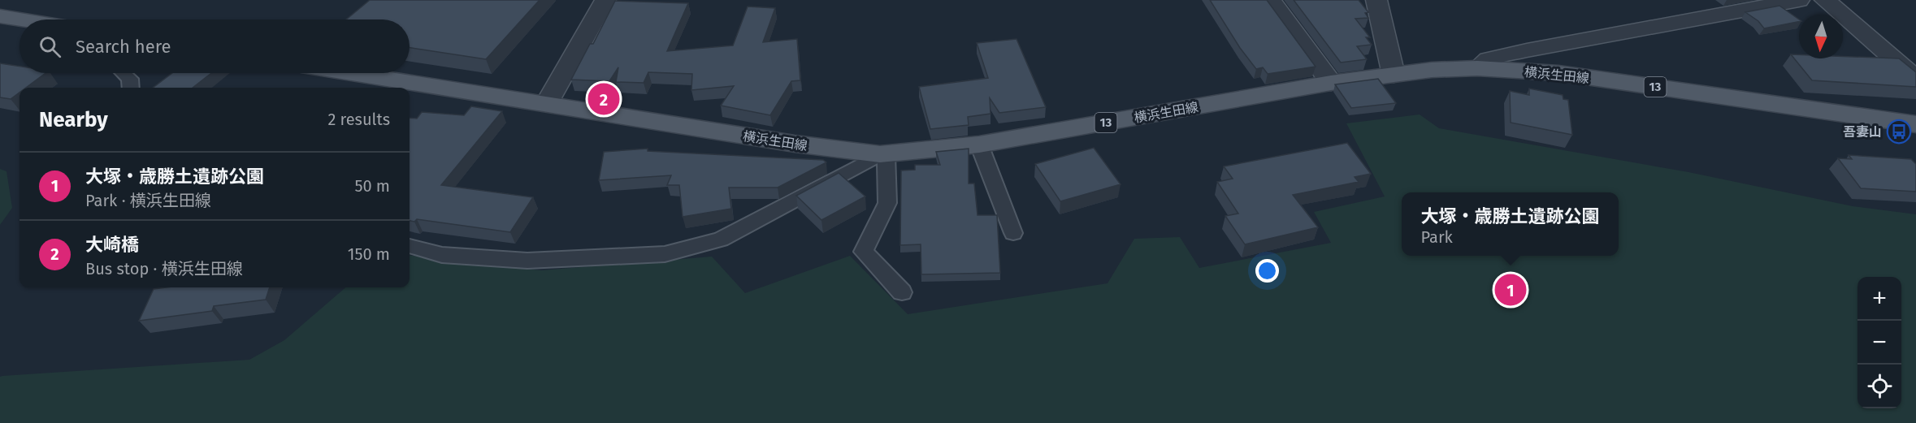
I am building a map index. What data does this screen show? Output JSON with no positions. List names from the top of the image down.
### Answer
{
  "streets": {
    "main road": ["横浜生田線", "13"]
  },
  "places": {
    "bus stop": ["吾妻山"]
  },
  "north": "bottom",
  "page": {
    "search": "Search here",
    "pins": ["2", "1"],
    "heading": ["Nearby", "2 results"],
    "list": [
      {
        "mark": "1",
        "name": "大塚・歳勝土遺跡公園",
        "note": "Park · 横浜生田線",
        "value": "50 m"
      },
      {
        "mark": "2",
        "name": "大崎橋",
        "note": "Bus stop · 横浜生田線",
        "value": "150 m"
      }
    ],
    "popup": ["大塚・歳勝土遺跡公園", "Park"],
    "map_buttons": ["+", "−"]
  }
}
